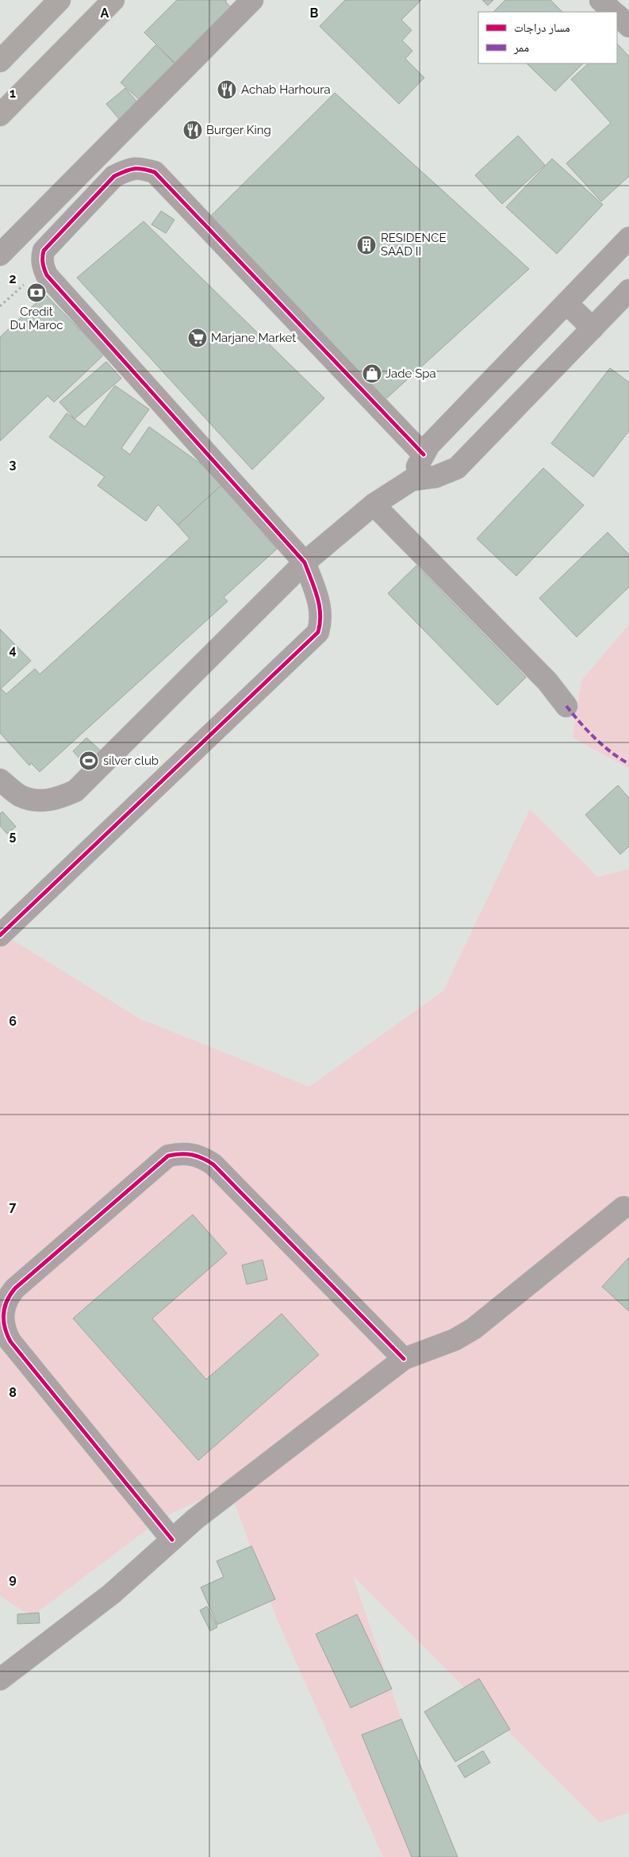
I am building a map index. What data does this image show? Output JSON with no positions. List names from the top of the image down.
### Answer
{
  "places": {
    "restaurant": ["Achab Harhoura", "Burger King"],
    "building": ["RESIDENCE SAAD II"],
    "bank": ["Credit Du Maroc"],
    "supermarket": ["Marjane Market"],
    "shop": ["Jade Spa"],
    "sports": ["silver club"]
  },
  "legend": ["مسار دراجات", "ممر"],
  "grid": {
    "columns": ["A", "B"],
    "rows": [
      "1",
      "2",
      "3",
      "4",
      "5",
      "6",
      "7",
      "8",
      "9"
    ]
  }
}
